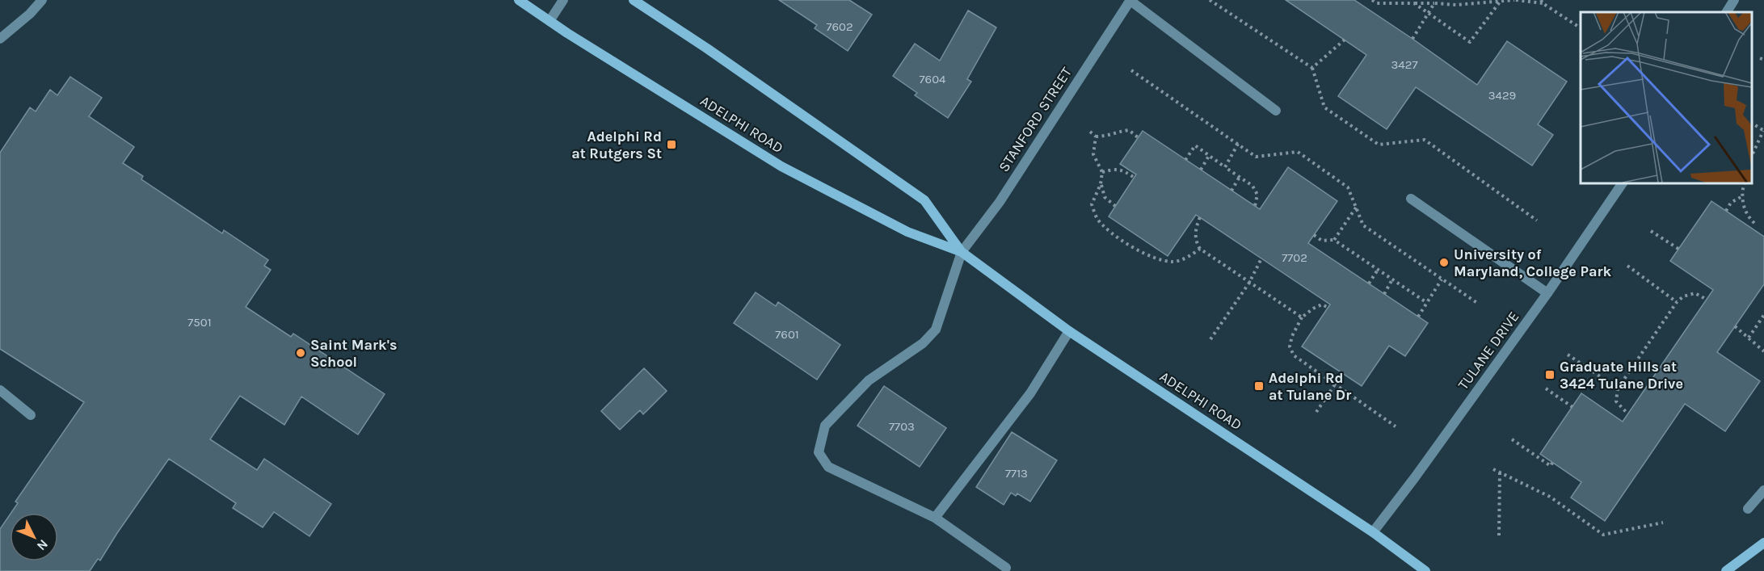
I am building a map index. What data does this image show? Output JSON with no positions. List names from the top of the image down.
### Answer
{
  "streets": {
    "main road": ["ADELPHI ROAD"],
    "street": ["STANFORD STREET", "TULANE DRIVE"]
  },
  "crossings": [
    ["STANFORD STREET", "ADELPHI ROAD"],
    ["ADELPHI ROAD", "TULANE DRIVE"]
  ],
  "places": {
    "transit": ["Adelphi Rd at Rutgers St", "Graduate Hills at 3424 Tulane Drive", "Adelphi Rd at Tulane Dr"],
    "other": ["University of Maryland, College Park", "Saint Mark's School"]
  },
  "house_numbers": [
    "7602",
    "3427",
    "7604",
    "3429",
    "7702",
    "7501",
    "7601",
    "7703",
    "7713"
  ],
  "north": "bottom right"
}
